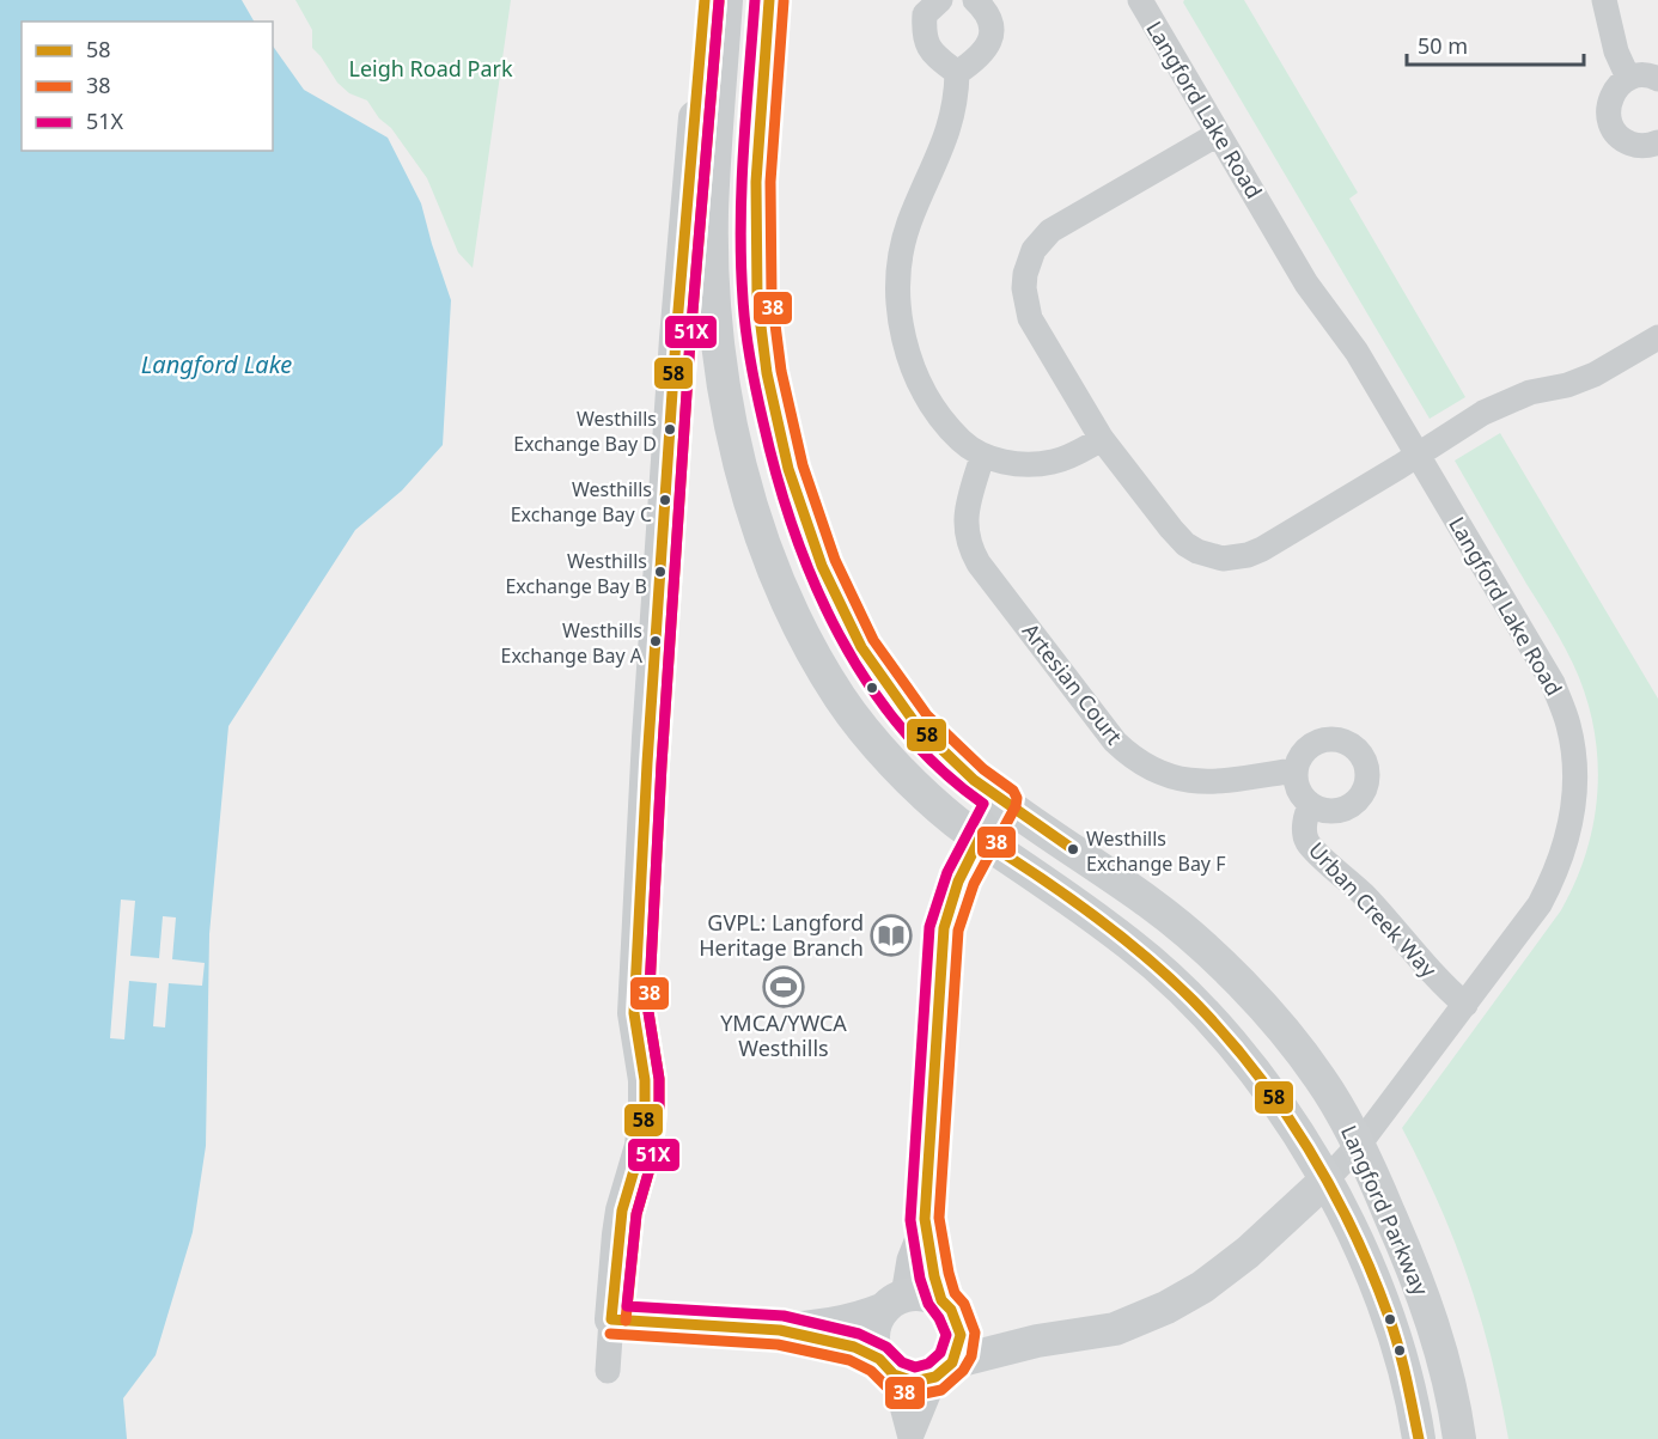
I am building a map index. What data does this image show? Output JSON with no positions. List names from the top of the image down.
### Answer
{
  "streets": {
    "main road": ["Langford Lake Road", "Langford Parkway"],
    "street": ["Artesian Court", "Urban Creek Way"]
  },
  "crossings": [
    ["Langford Lake Road", "Urban Creek Way"],
    ["Langford Lake Road", "Langford Parkway"],
    ["Artesian Court", "Urban Creek Way"]
  ],
  "water": ["Langford Lake"],
  "parks": ["Leigh Road Park"],
  "places": {
    "other": [
      "Westhills Exchange Bay D",
      "Westhills Exchange Bay C",
      "Westhills Exchange Bay B",
      "Westhills Exchange Bay A",
      "Westhills Exchange Bay F"
    ],
    "library": ["GVPL: Langford Heritage Branch"],
    "sports": ["YMCA/YWCA Westhills"]
  },
  "lines": ["transit line 58", "transit line 51X", "transit line 38"],
  "legend": ["58", "38", "51X"],
  "scale_bar": "50 m"
}
